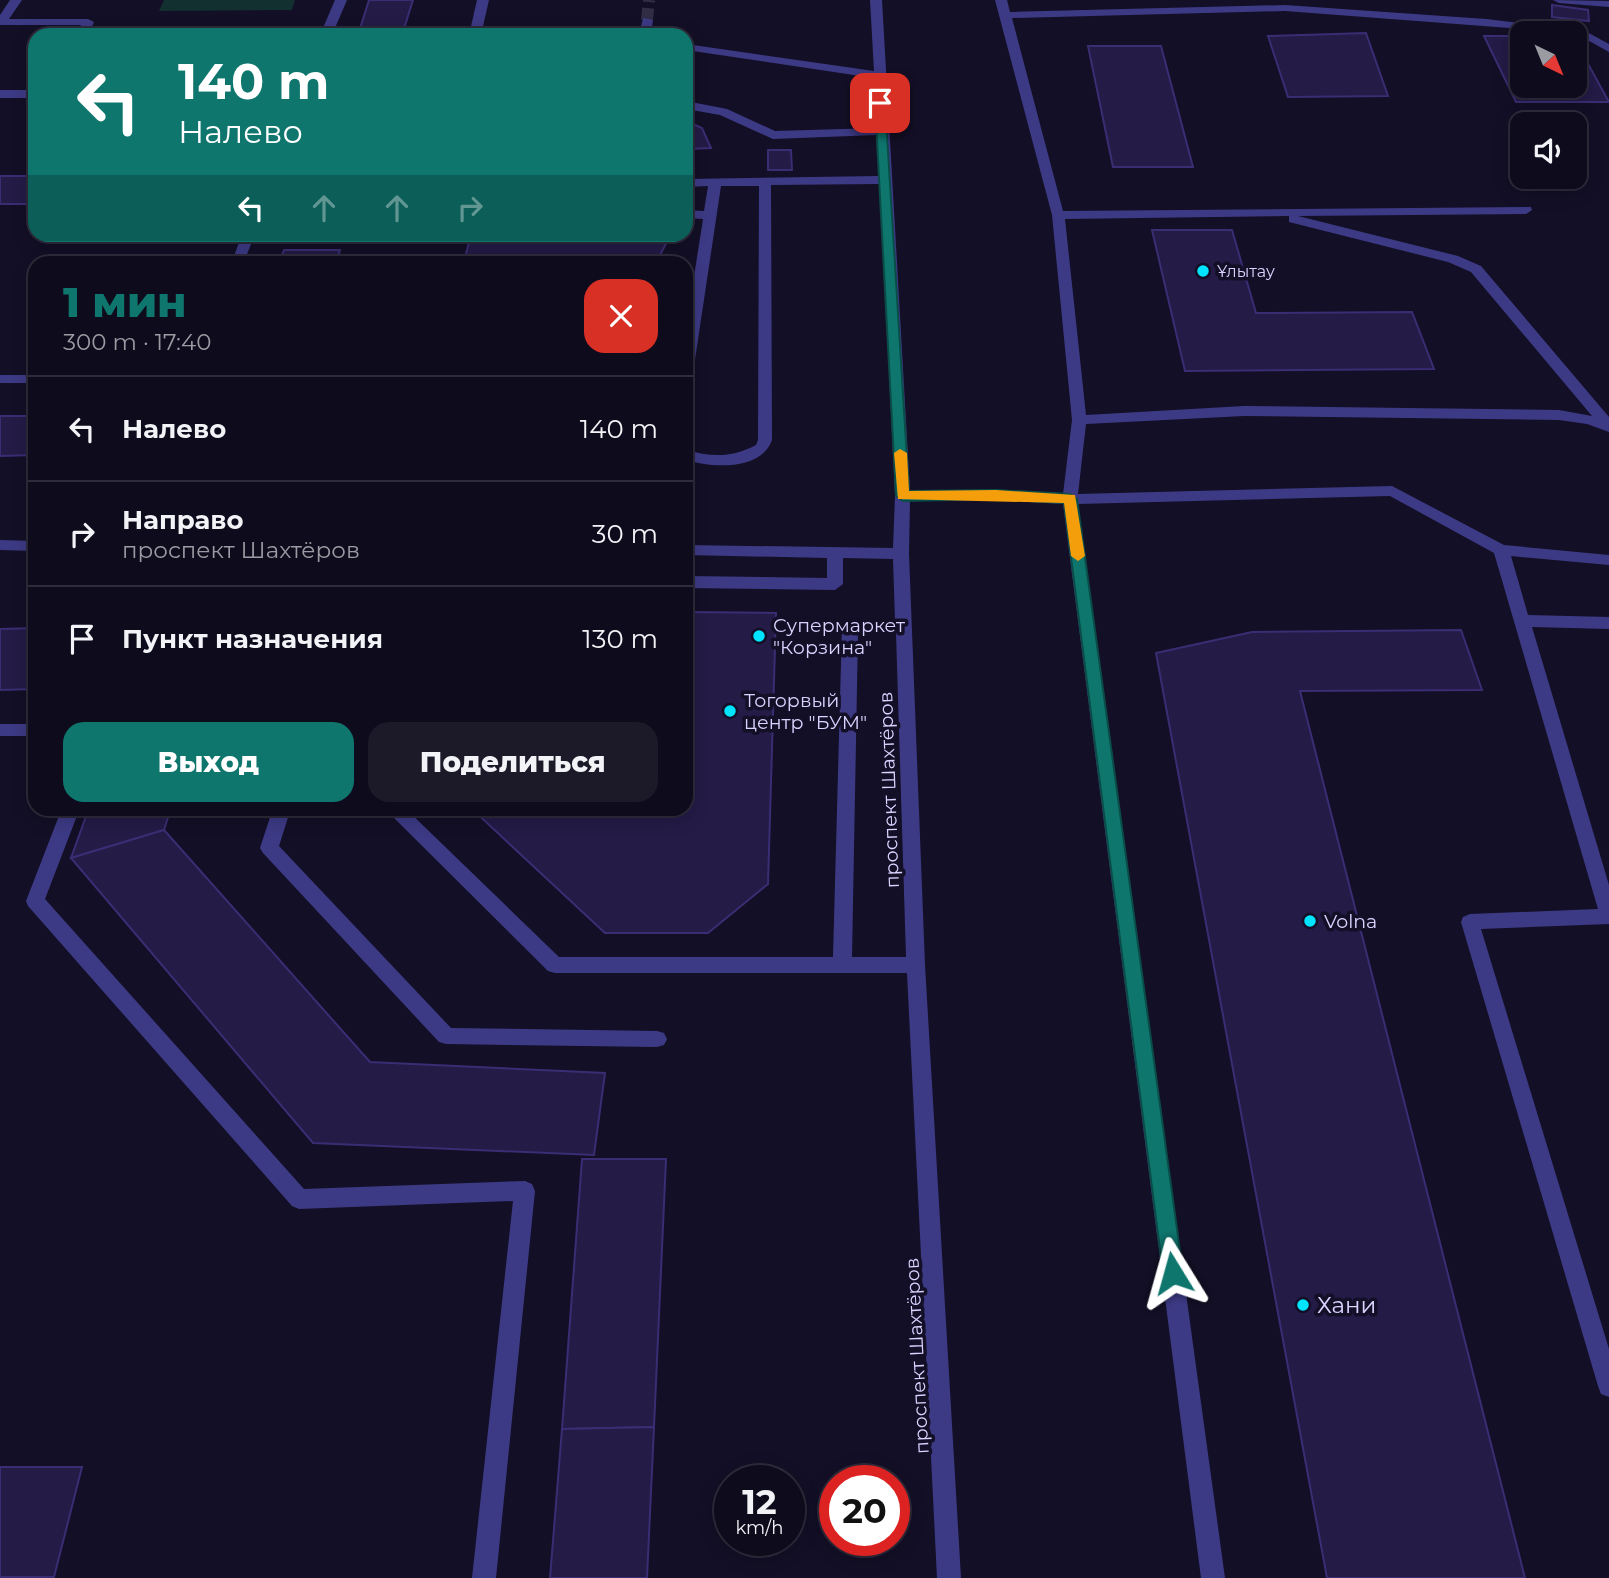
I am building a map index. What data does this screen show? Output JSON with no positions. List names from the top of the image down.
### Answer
{
  "streets": {
    "street": ["проспект Шахтёров"]
  },
  "places": [
    "Ұлытау",
    "Супермаркет \"Корзина\"",
    "Тогорвый центр \"БУМ\"",
    "Volna",
    "Хани"
  ],
  "north": "bottom right",
  "page": {
    "turn": ["140 m", "Налево"],
    "heading": ["1 мин", "300 m · 17:40"],
    "list": [
      {
        "name": "Налево",
        "value": "140 m"
      },
      {
        "name": "Направо",
        "note": "проспект Шахтёров",
        "value": "30 m"
      },
      {
        "name": "Пункт назначения",
        "value": "130 m"
      }
    ],
    "buttons": ["Выход", "Поделиться"],
    "speed": "12 km/h",
    "limit": "20"
  }
}
